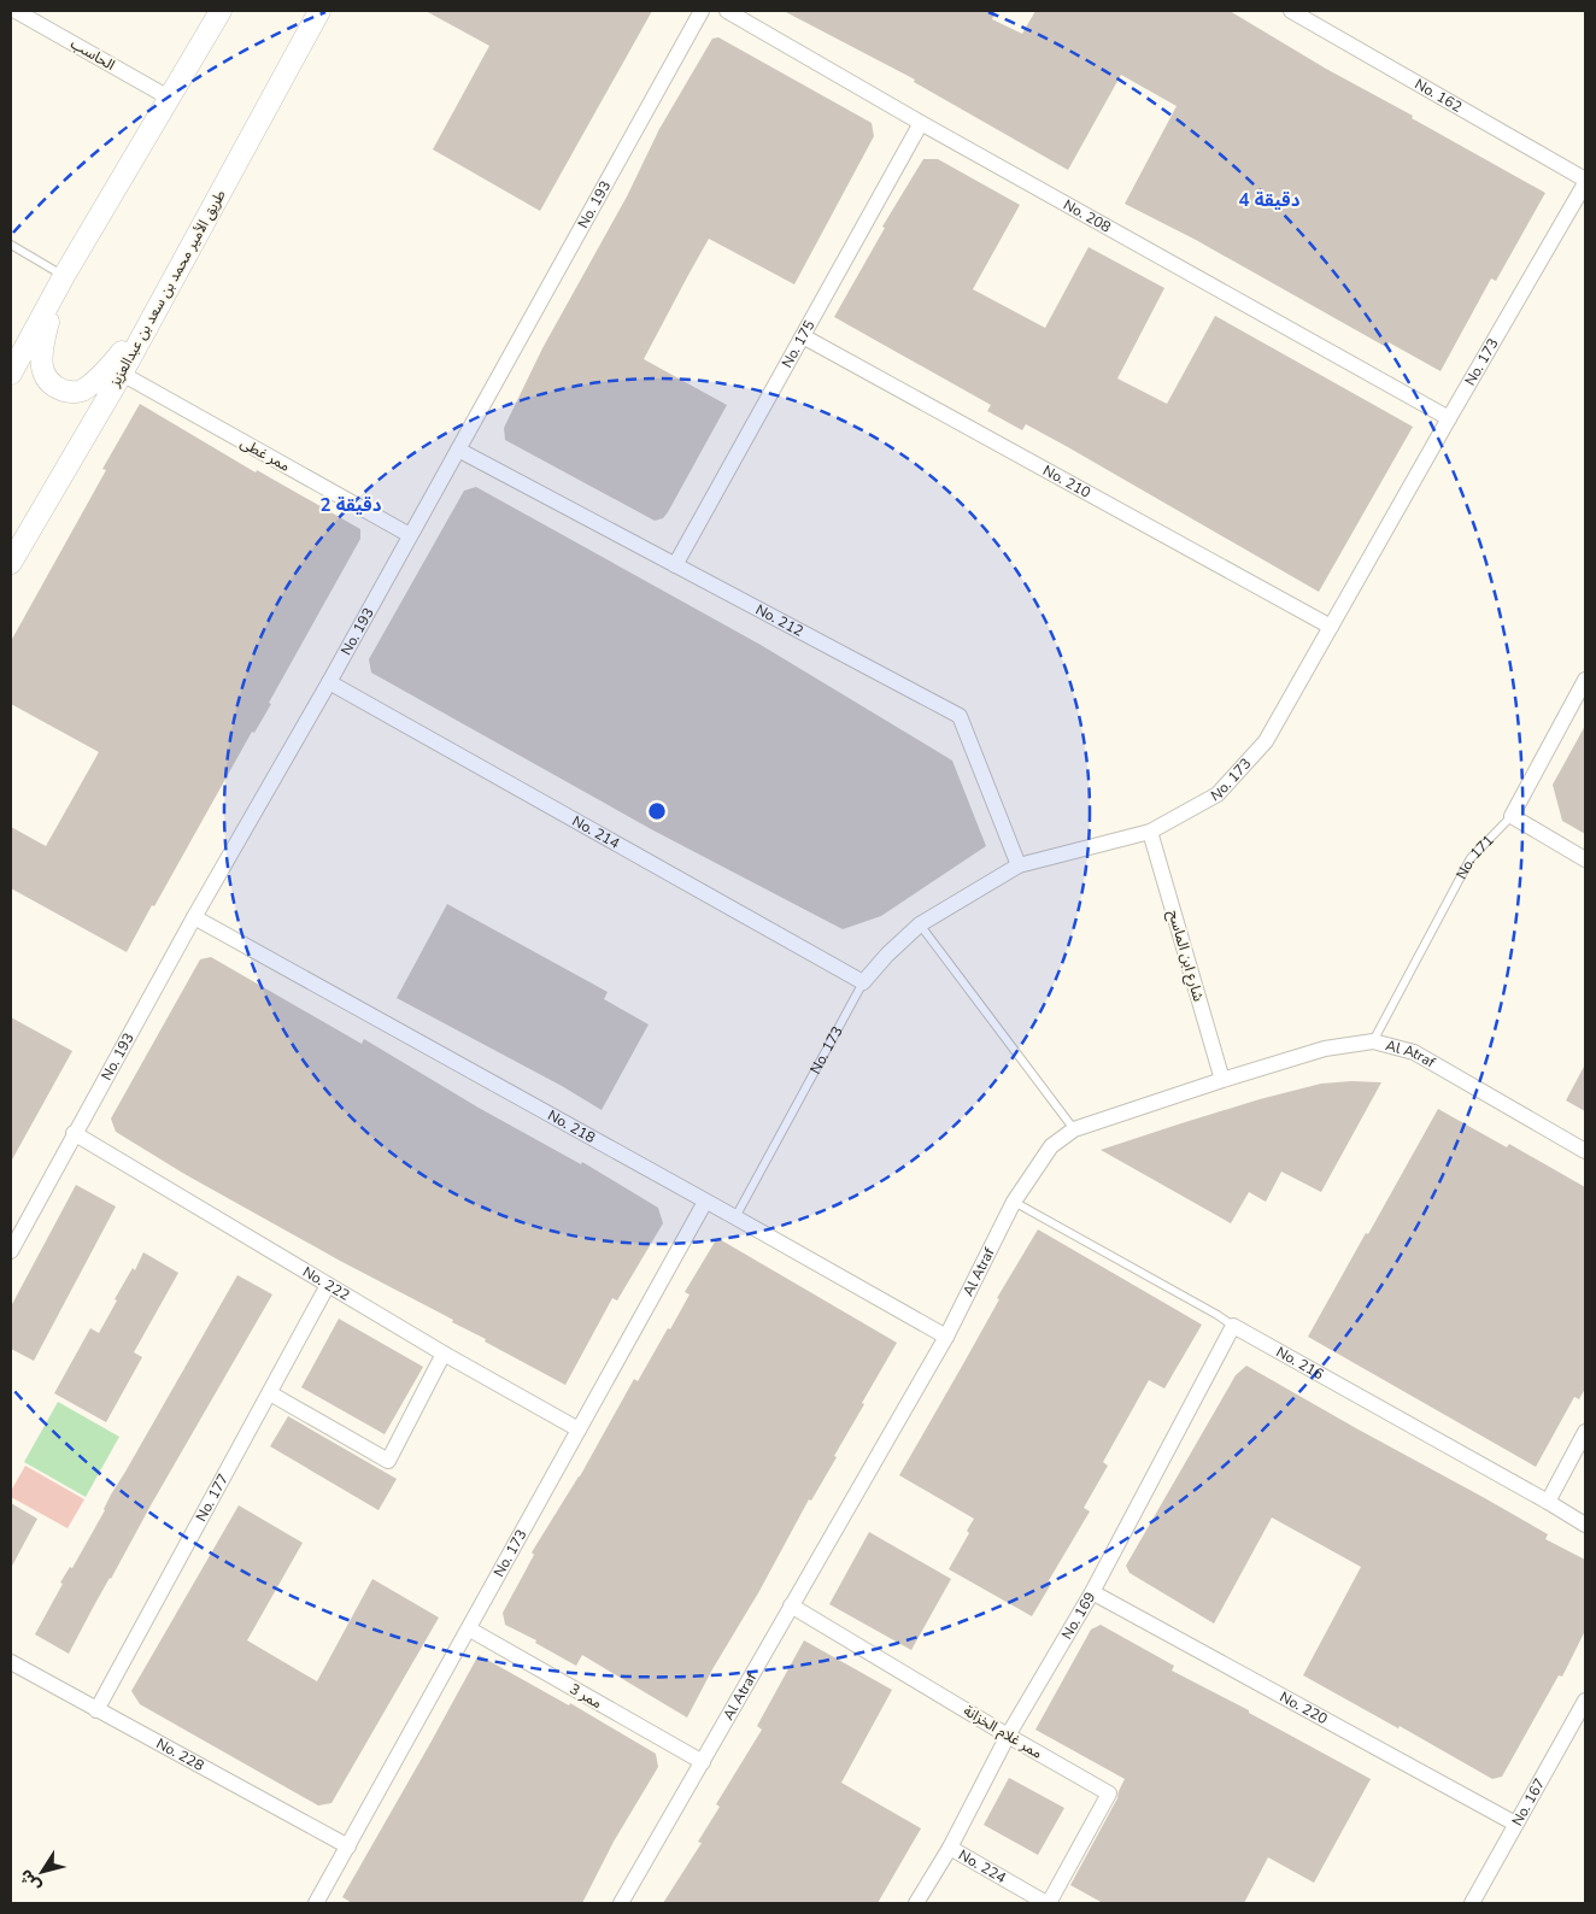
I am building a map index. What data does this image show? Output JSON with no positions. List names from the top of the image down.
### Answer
{
  "streets": {
    "main road": ["طريق الأمير محمد بن سعد بن عبدالعزيز"],
    "street": [
      "الحاسب",
      "No. 162",
      "No. 193",
      "No. 208",
      "No. 175",
      "No. 173",
      "ممر غطى",
      "No. 210",
      "No. 212",
      "No. 214",
      "No. 171",
      "شارع ابن الماسح",
      "Al Atraf",
      "No. 218",
      "No. 222",
      "No. 216",
      "No. 177",
      "No. 169",
      "ممر 3",
      "No. 220",
      "ممر غلام الخزانة",
      "No. 228",
      "No. 167",
      "No. 224"
    ]
  },
  "crossings": [
    ["No. 162", "No. 173"],
    ["No. 193", "ممر غطى"],
    ["No. 193", "No. 212"],
    ["No. 193", "No. 214"],
    ["No. 193", "No. 218"],
    ["No. 193", "No. 222"],
    ["No. 208", "No. 175"],
    ["No. 208", "No. 173"],
    ["طريق الأمير محمد بن سعد بن عبدالعزيز", "ممر غطى"],
    ["No. 175", "No. 210"],
    ["No. 175", "No. 212"],
    ["No. 173", "No. 210"],
    ["No. 173", "No. 212"],
    ["No. 173", "No. 214"],
    ["No. 173", "شارع ابن الماسح"],
    ["No. 173", "No. 218"],
    ["No. 173", "No. 222"],
    ["No. 173", "ممر 3"],
    ["No. 173", "No. 228"],
    ["No. 171", "Al Atraf"],
    ["شارع ابن الماسح", "Al Atraf"],
    ["Al Atraf", "No. 218"],
    ["Al Atraf", "No. 216"],
    ["Al Atraf", "ممر 3"],
    ["Al Atraf", "ممر غلام الخزانة"],
    ["No. 222", "No. 177"],
    ["No. 216", "No. 169"],
    ["No. 177", "No. 228"],
    ["No. 169", "No. 220"],
    ["No. 169", "ممر غلام الخزانة"],
    ["No. 169", "No. 224"],
    ["No. 220", "No. 167"],
    ["ممر غلام الخزانة", "No. 224"]
  ],
  "north": "bottom left",
  "rings": ["4 دقيقة", "2 دقيقة"]
}
